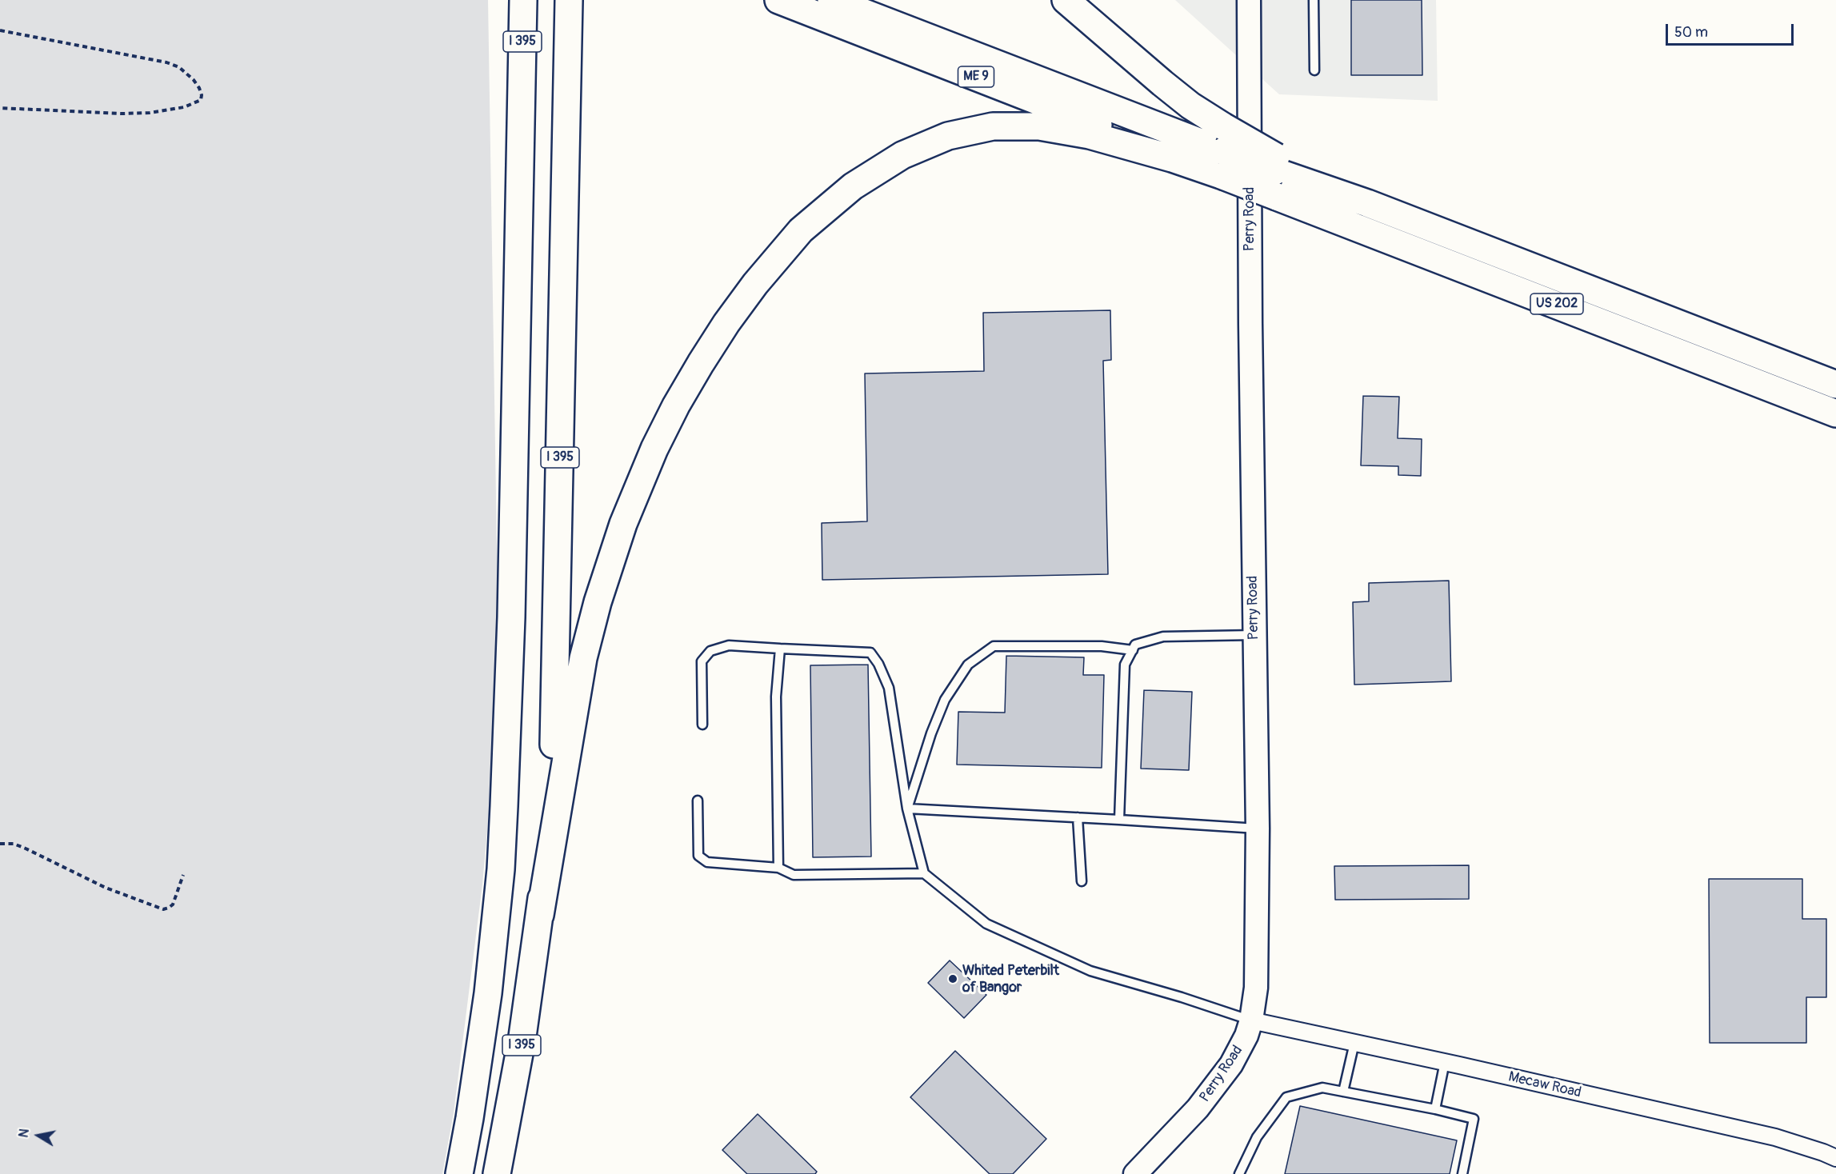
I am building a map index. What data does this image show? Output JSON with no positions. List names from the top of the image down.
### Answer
{
  "streets": {
    "highway": ["I 395", "ME 9", "US 202"],
    "street": ["Perry Road", "Mecaw Road"]
  },
  "crossings": [
    ["ME 9", "US 202"],
    ["Perry Road", "Mecaw Road"]
  ],
  "places": ["Whited Peterbilt of Bangor"],
  "scale_bar": "50 m",
  "north": "left"
}
